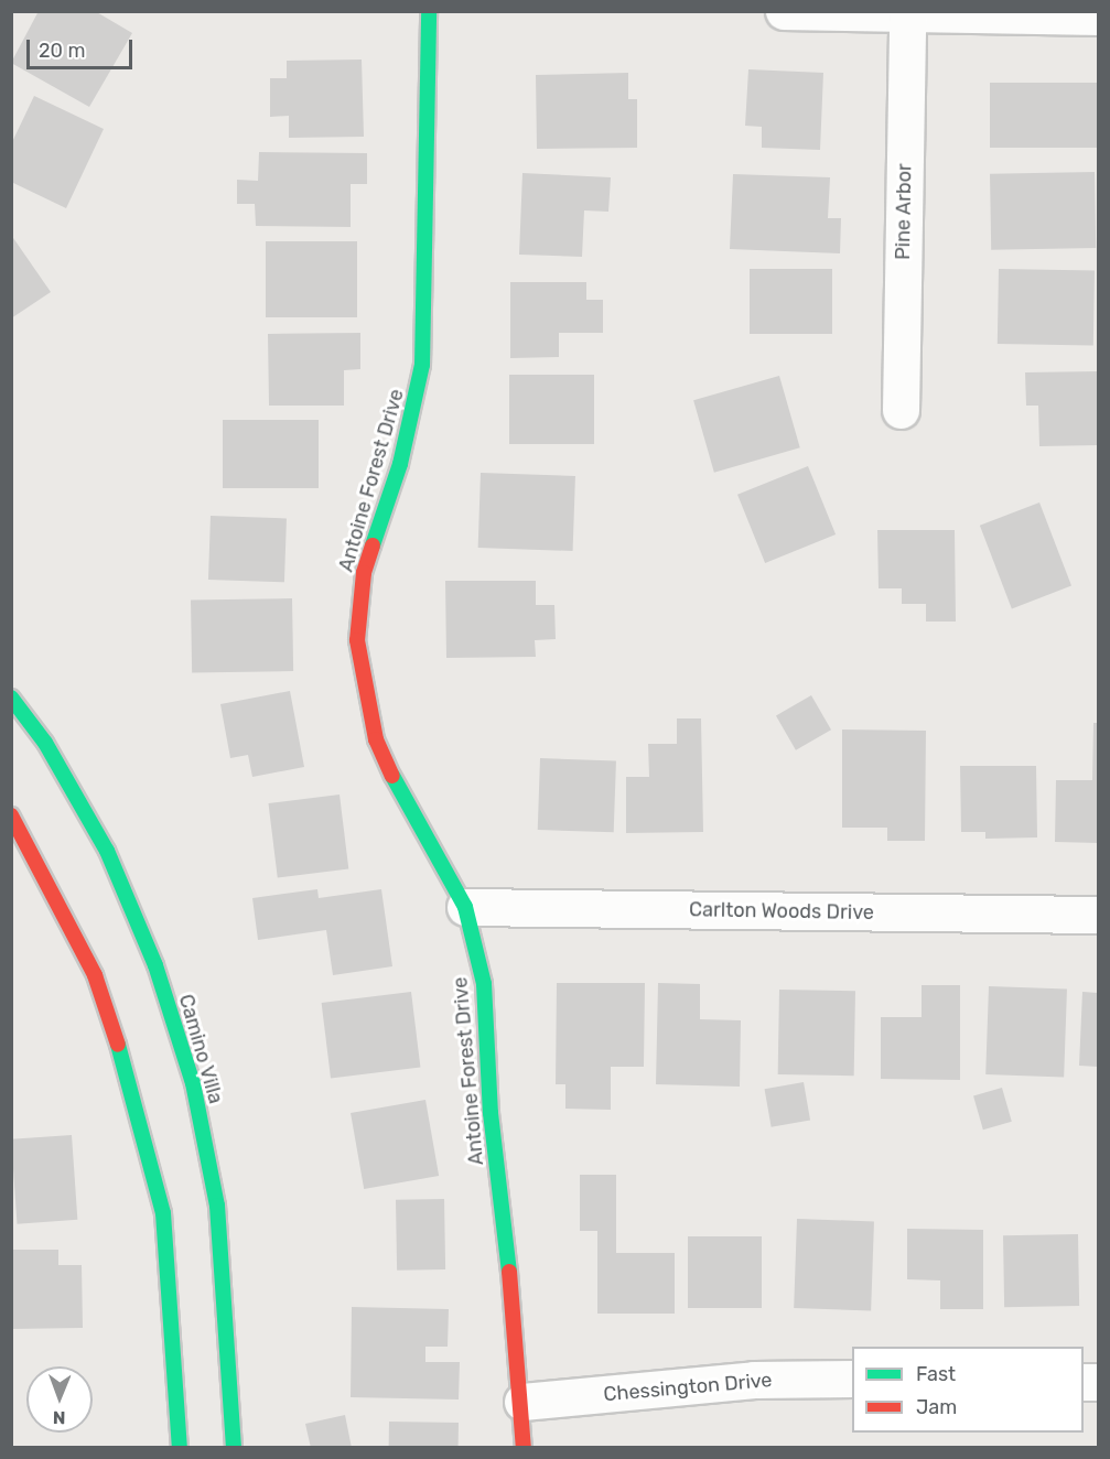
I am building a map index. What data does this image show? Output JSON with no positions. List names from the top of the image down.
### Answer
{
  "streets": {
    "street": [
      "Pine Arbor",
      "Antoine Forest Drive",
      "Carlton Woods Drive",
      "Camino Villa",
      "Chessington Drive"
    ]
  },
  "crossings": [
    ["Antoine Forest Drive", "Carlton Woods Drive"],
    ["Antoine Forest Drive", "Chessington Drive"]
  ],
  "legend": ["Fast", "Jam"],
  "scale_bar": "20 m",
  "north": "bottom"
}
